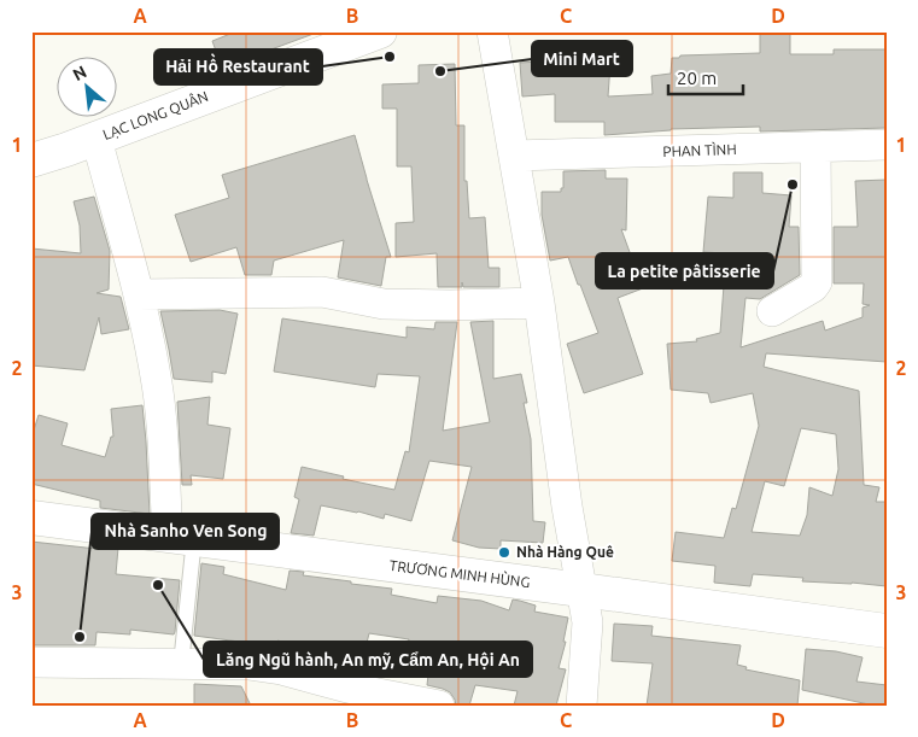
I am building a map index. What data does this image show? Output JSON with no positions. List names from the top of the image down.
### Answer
{
  "streets": {
    "street": ["LẠC LONG QUÂN", "PHAN TÌNH", "TRƯƠNG MINH HÙNG"]
  },
  "places": [
    "Hải Hồ Restaurant",
    "Mini Mart",
    "La petite pâtisserie",
    "Nhà Hàng Quê",
    "Lăng Ngũ hành, An mỹ, Cẩm An, Hội An",
    "Nhà Sanho Ven Song"
  ],
  "scale_bar": "20 m",
  "north": "top left",
  "grid": {
    "columns": [
      "A",
      "B",
      "C",
      "D"
    ],
    "rows": ["1", "2", "3"]
  }
}
